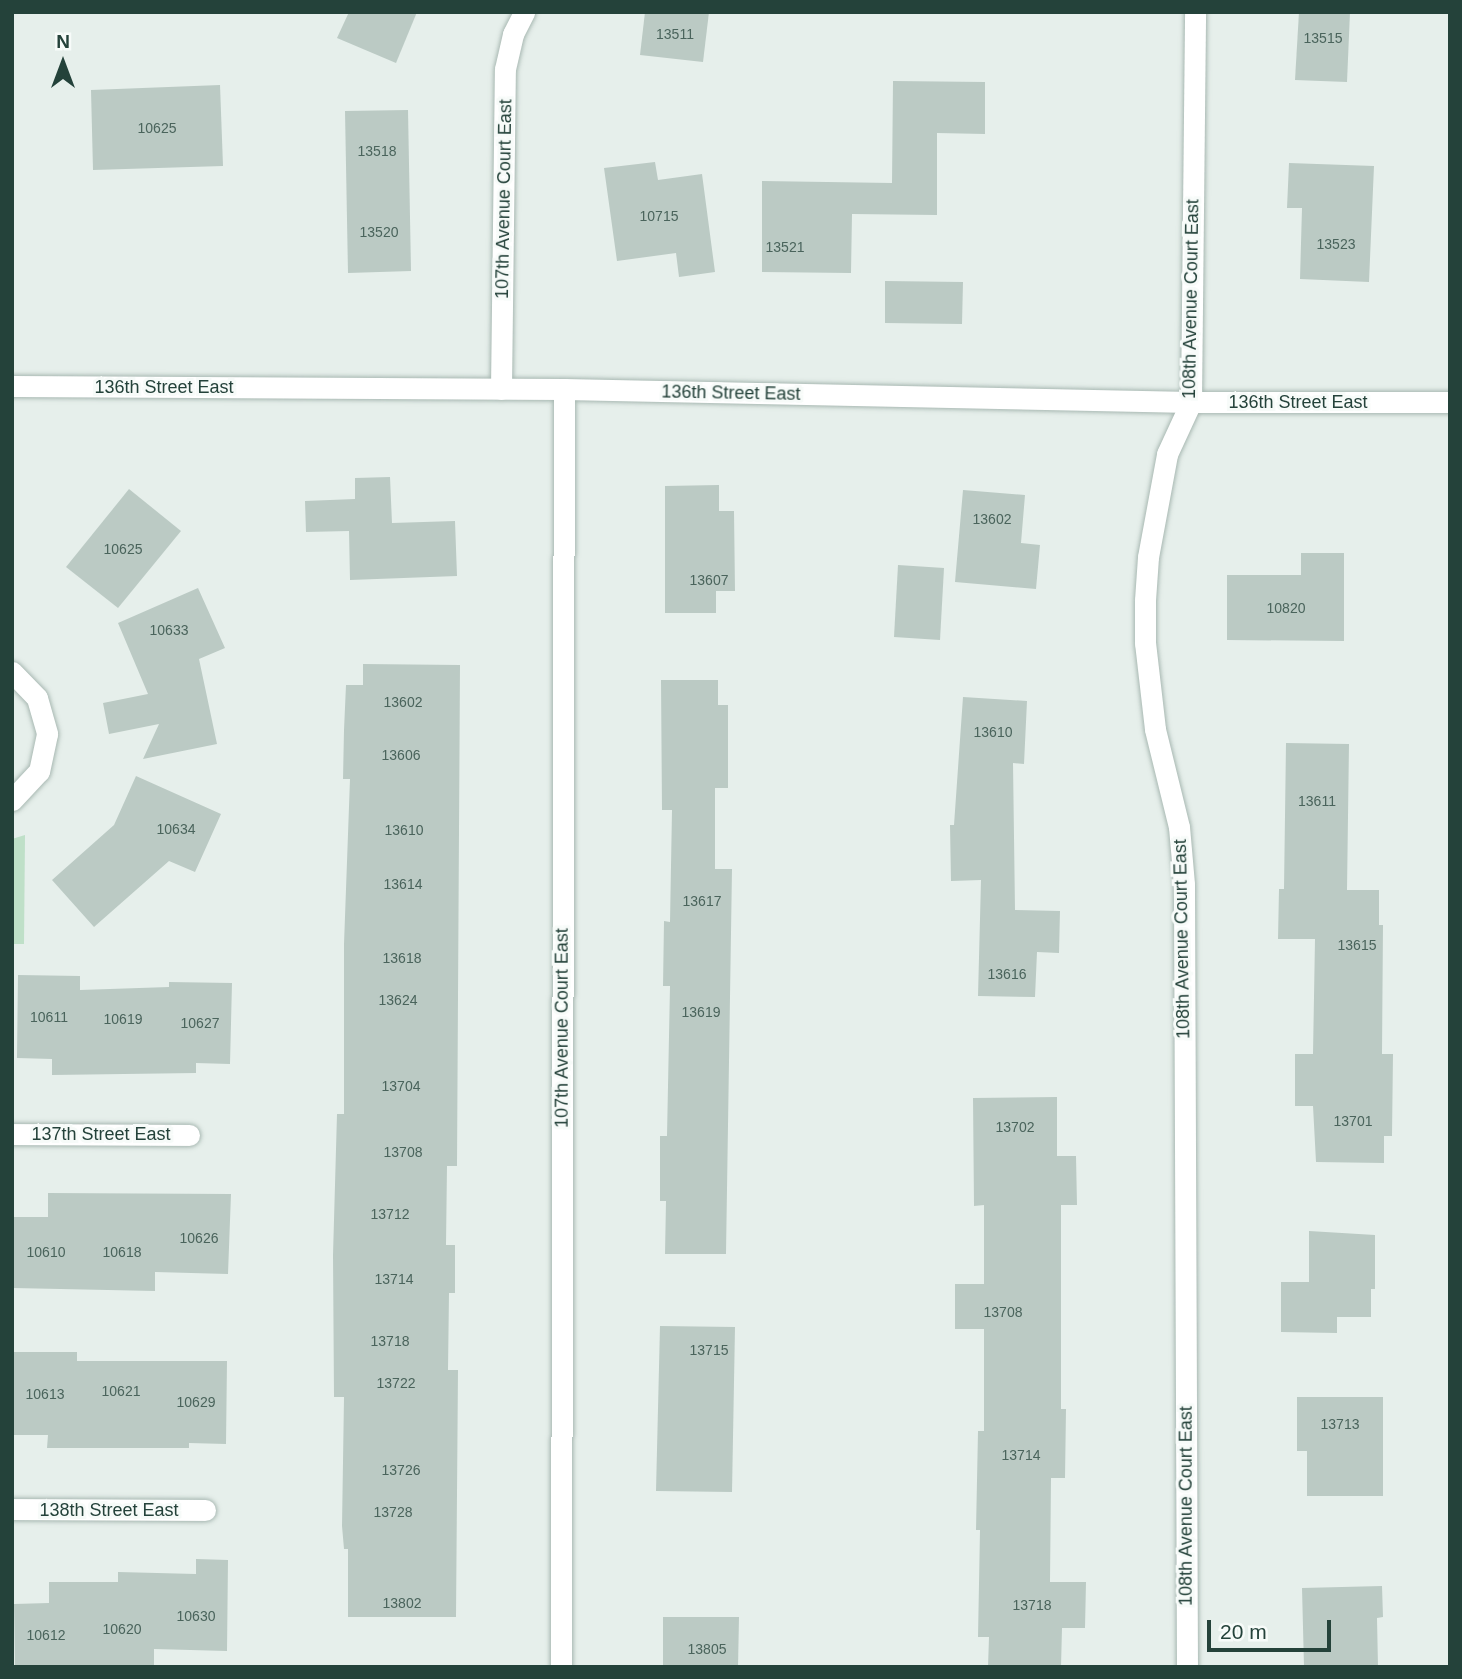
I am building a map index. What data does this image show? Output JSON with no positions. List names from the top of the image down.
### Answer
{
  "streets": {
    "street": [
      "107th Avenue Court East",
      "108th Avenue Court East",
      "136th Street East",
      "137th Street East",
      "138th Street East"
    ]
  },
  "crossings": [
    ["107th Avenue Court East", "136th Street East"],
    ["108th Avenue Court East", "136th Street East"]
  ],
  "house_numbers": [
    "13511",
    "13515",
    "10625",
    "13518",
    "10715",
    "13520",
    "13523",
    "13521",
    "13602",
    "10625",
    "13607",
    "10820",
    "10633",
    "13602",
    "13610",
    "13606",
    "13611",
    "10634",
    "13610",
    "13614",
    "13617",
    "13615",
    "13618",
    "13616",
    "13624",
    "13619",
    "10611",
    "10619",
    "10627",
    "13704",
    "13701",
    "13702",
    "13708",
    "13712",
    "10626",
    "10610",
    "10618",
    "13714",
    "13708",
    "13718",
    "13715",
    "13722",
    "10621",
    "10613",
    "10629",
    "13713",
    "13714",
    "13726",
    "13728",
    "13802",
    "13718",
    "10630",
    "10620",
    "10612",
    "13805"
  ],
  "scale_bar": "20 m",
  "north": "top"
}
